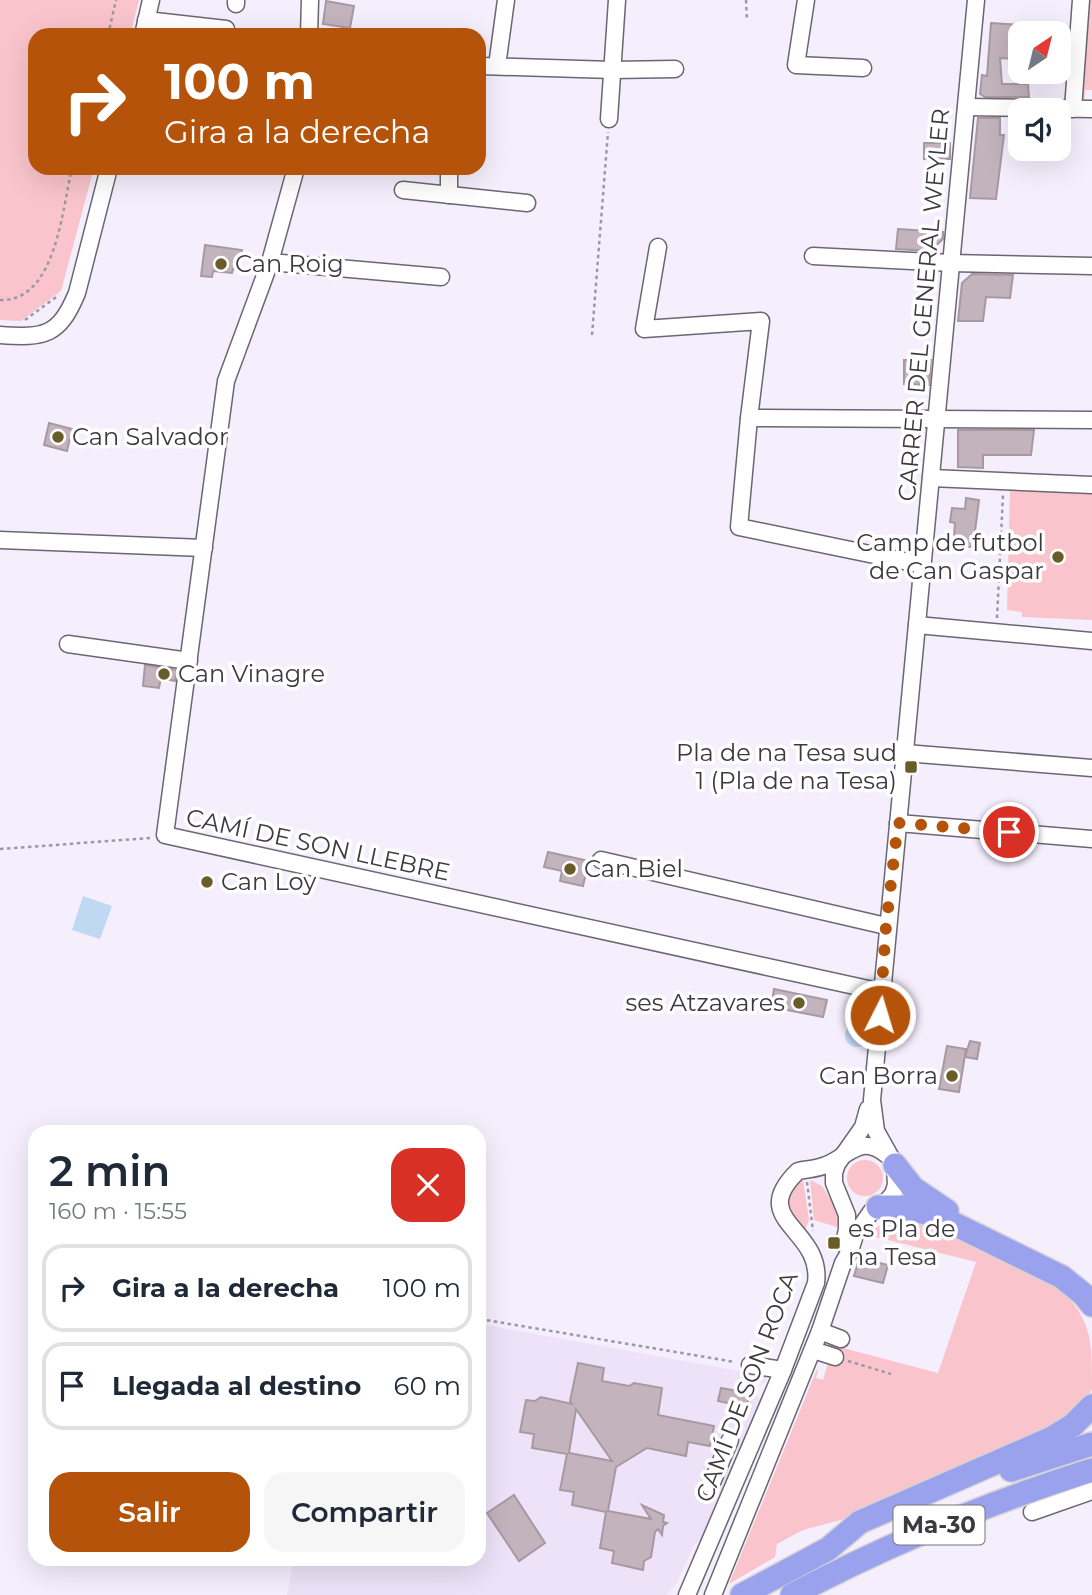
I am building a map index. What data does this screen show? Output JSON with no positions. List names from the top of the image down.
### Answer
{
  "streets": {
    "highway": ["Ma-30"],
    "street": ["CARRER DEL GENERAL WEYLER", "CAMÍ DE SON LLEBRE", "CAMÍ DE SON ROCA"]
  },
  "crossings": [
    ["CARRER DEL GENERAL WEYLER", "CAMÍ DE SON LLEBRE"]
  ],
  "places": {
    "other": [
      "Can Roig",
      "Can Salvador",
      "Camp de futbol de Can Gaspar",
      "Can Vinagre",
      "Can Biel",
      "Can Loy",
      "ses Atzavares",
      "Can Borra"
    ],
    "transit": ["Pla de na Tesa sud 1 (Pla de na Tesa)", "es Pla de na Tesa"]
  },
  "north": "top right",
  "page": {
    "turn": ["100 m", "Gira a la derecha"],
    "heading": ["2 min", "160 m · 15:55"],
    "list": [
      {
        "name": "Gira a la derecha",
        "value": "100 m"
      },
      {
        "name": "Llegada al destino",
        "value": "60 m"
      }
    ],
    "buttons": ["Salir", "Compartir"]
  }
}
